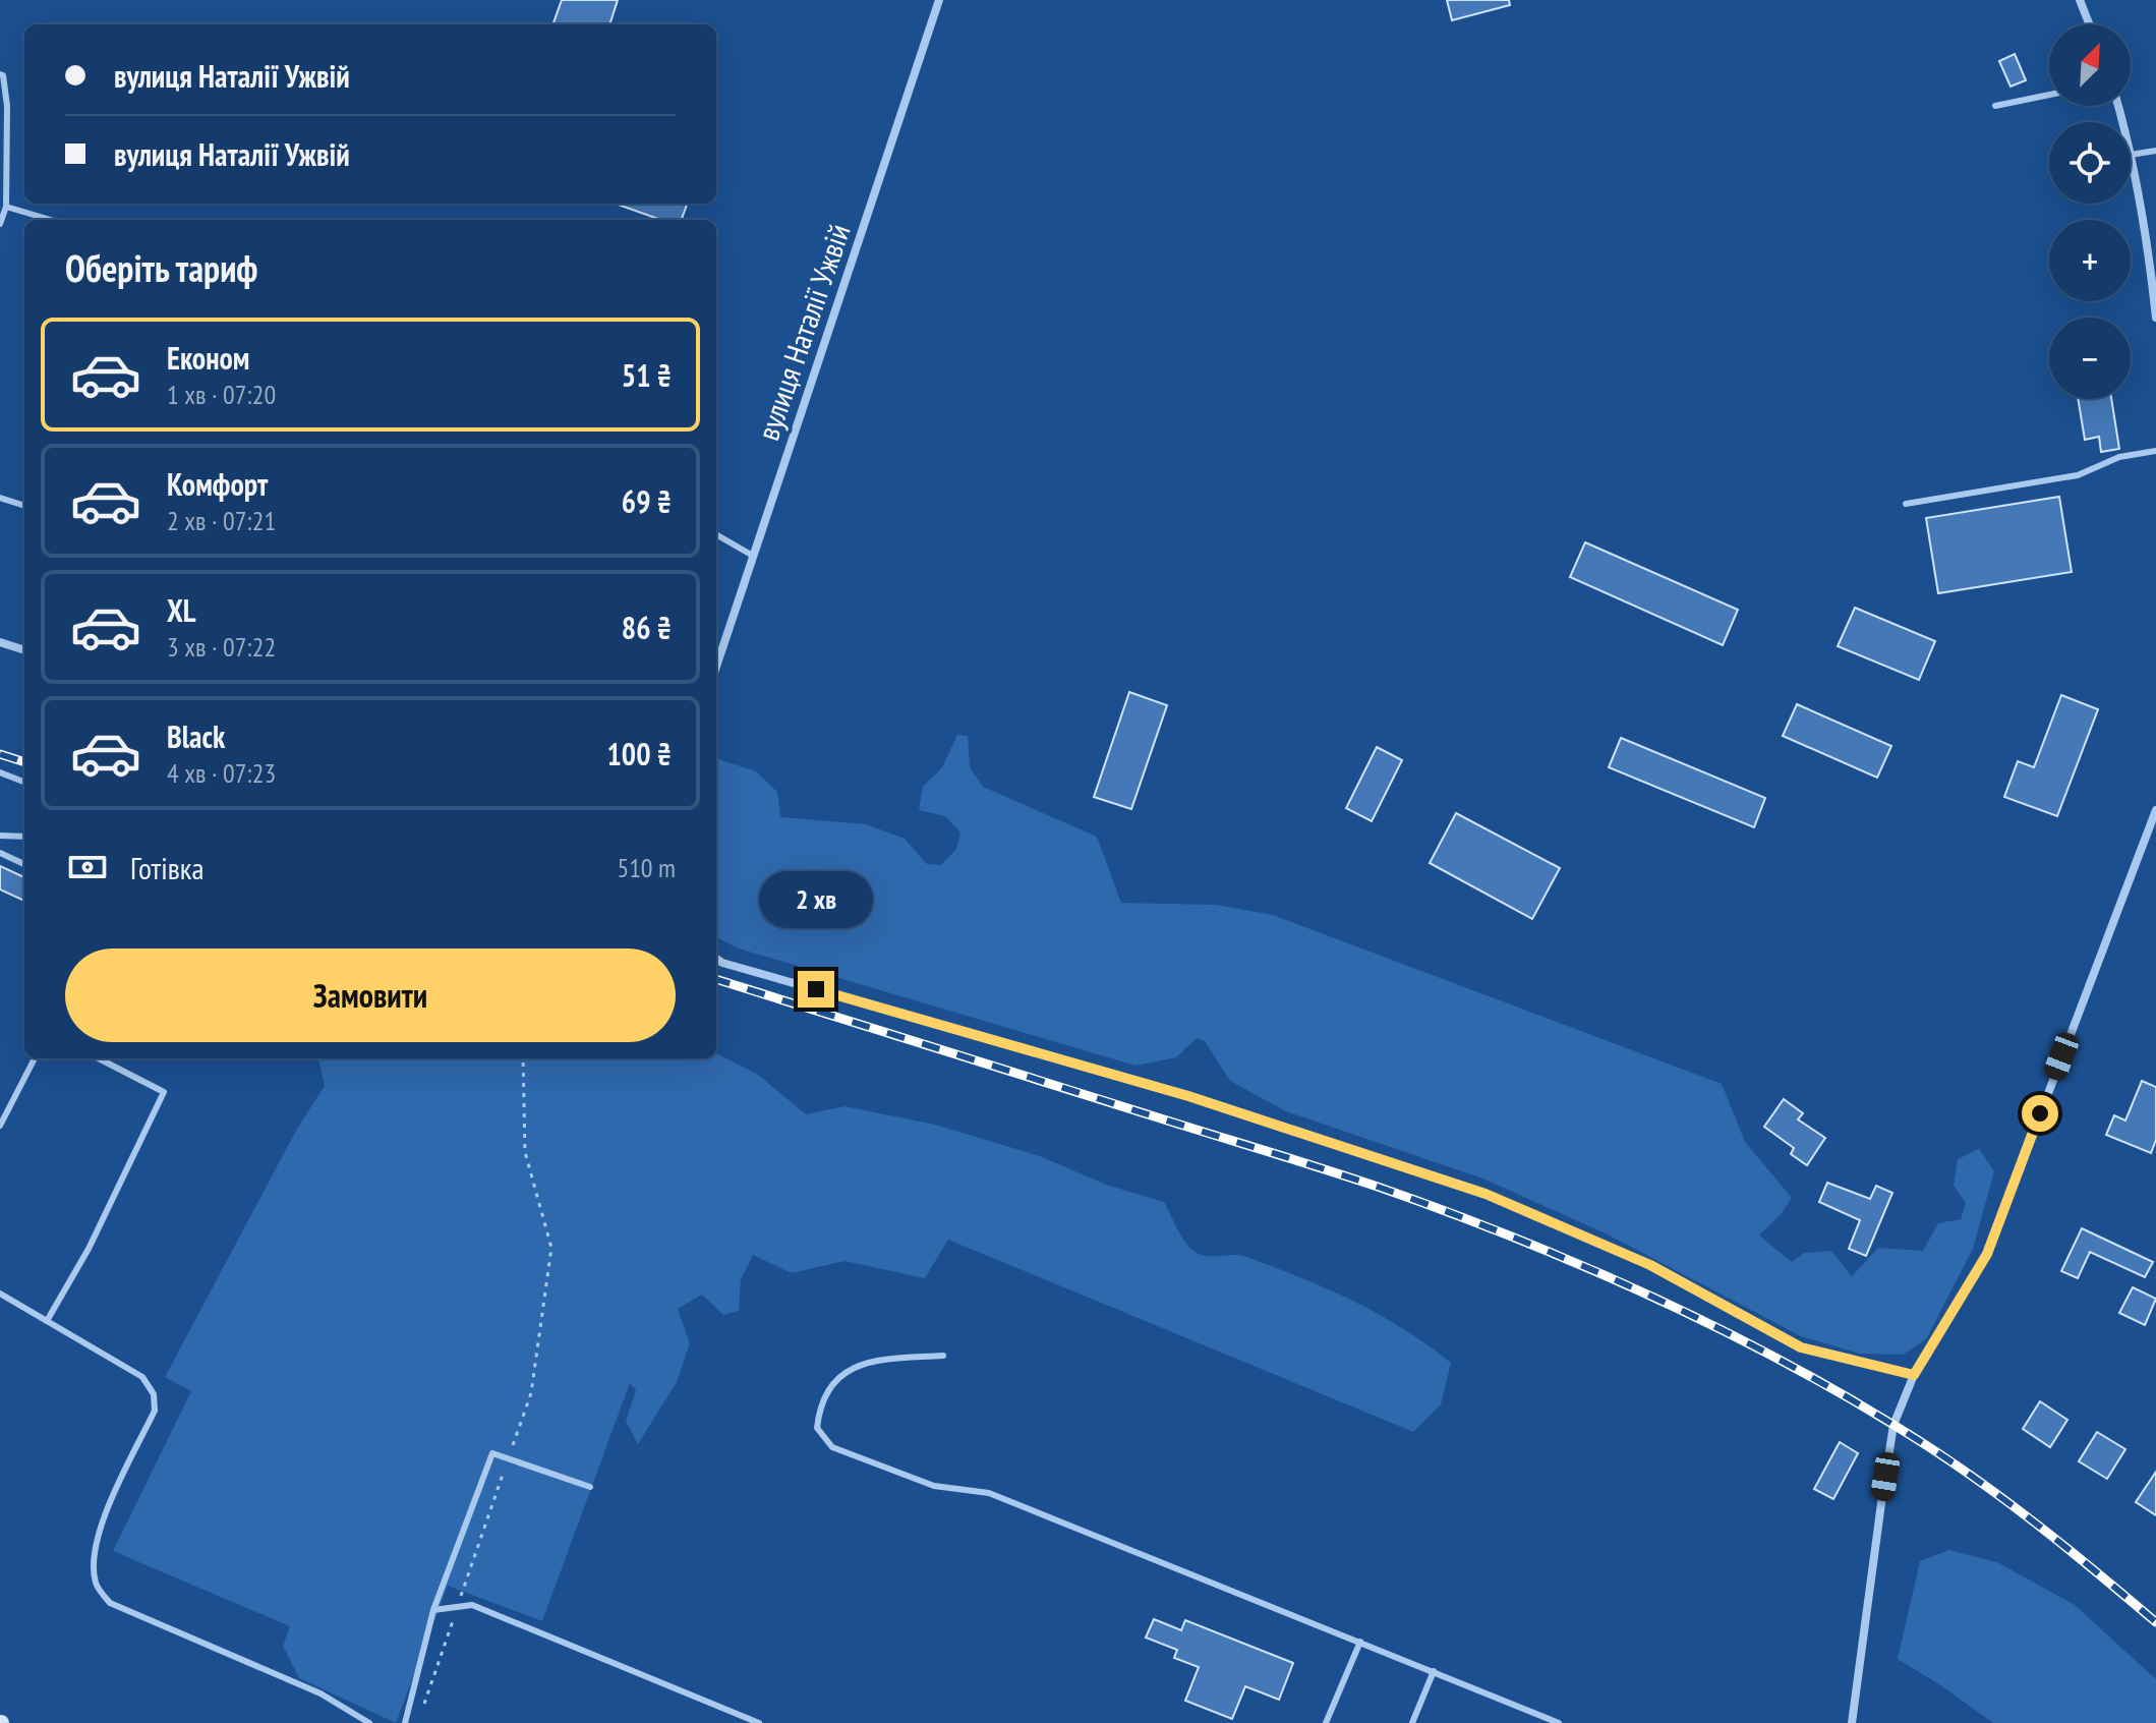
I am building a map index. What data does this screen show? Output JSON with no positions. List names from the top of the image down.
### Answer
{
  "streets": {
    "street": ["вулиця Наталії Ужвій"]
  },
  "north": "top right",
  "page": {
    "map_buttons": ["+", "−"],
    "banner": ["вулиця Наталії Ужвій", "вулиця Наталії Ужвій"],
    "heading": "Оберіть тариф",
    "list": [
      {
        "name": "Економ",
        "note": "1 хв · 07:20",
        "value": "51 ₴"
      },
      {
        "name": "Комфорт",
        "note": "2 хв · 07:21",
        "value": "69 ₴"
      },
      {
        "name": "XL",
        "note": "3 хв · 07:22",
        "value": "86 ₴"
      },
      {
        "name": "Black",
        "note": "4 хв · 07:23",
        "value": "100 ₴"
      }
    ],
    "pay": ["Готівка", "510 m"],
    "bubble": "2 хв",
    "buttons": "Замовити"
  }
}
